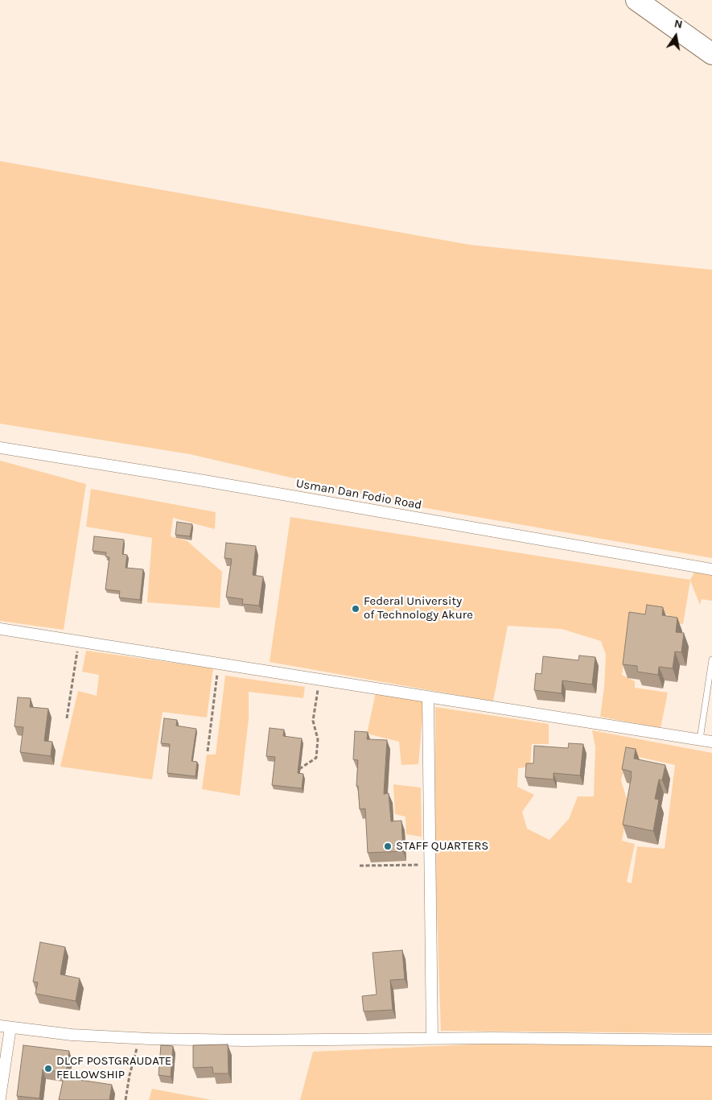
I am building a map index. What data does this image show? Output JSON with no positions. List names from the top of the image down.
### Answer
{
  "streets": {
    "street": ["Usman Dan Fodio Road"]
  },
  "places": ["Federal University of Technology Akure", "STAFF QUARTERS", "DLCF POSTGRAUDATE FELLOWSHIP"],
  "north": "top"
}
